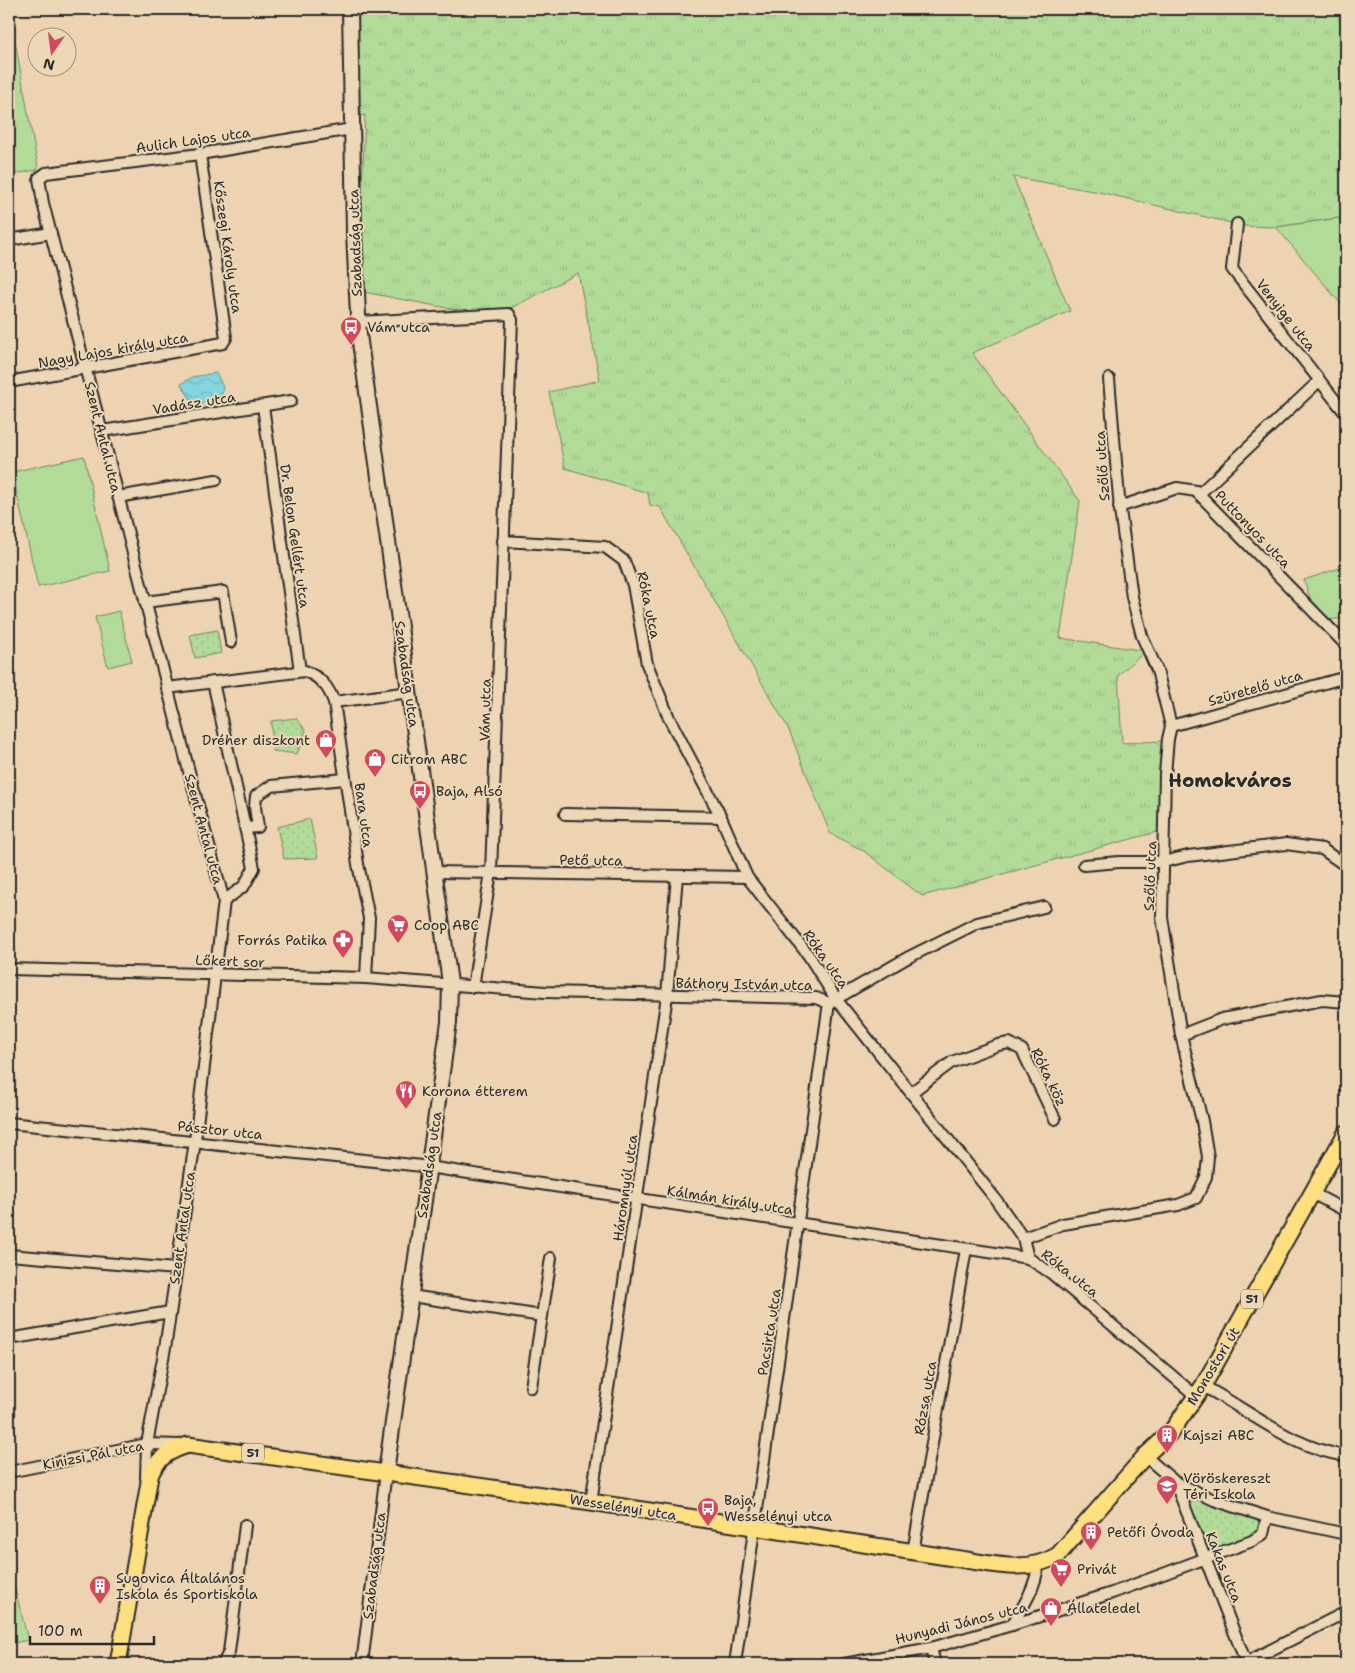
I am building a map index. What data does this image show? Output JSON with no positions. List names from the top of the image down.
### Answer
{
  "streets": {
    "main road": [
      "Szabadság utca",
      "Szent Antal utca",
      "51",
      "Monostori út",
      "Kinizsi Pál utca",
      "Wesselényi utca"
    ],
    "street": [
      "Aulich Lajos utca",
      "Kőszegi Károly utca",
      "Venyige utca",
      "Nagy Lajos király utca",
      "Vadász utca",
      "Szőlő utca",
      "Puttonyos utca",
      "Dr. Belon Gellért utca",
      "Róka utca",
      "Szüretelő utca",
      "Vám utca",
      "Bara utca",
      "Pető utca",
      "Lőkert sor",
      "Báthory István utca",
      "Róka köz",
      "Pásztor utca",
      "Háromnyúl utca",
      "Kálmán király utca",
      "Pacsirta utca",
      "Rózsa utca",
      "Kakas utca",
      "Hunyadi János utca"
    ]
  },
  "crossings": [
    ["Aulich Lajos utca", "Szabadság utca"],
    ["Aulich Lajos utca", "Kőszegi Károly utca"],
    ["Aulich Lajos utca", "Szent Antal utca"],
    ["Szabadság utca", "Vám utca"],
    ["Szabadság utca", "Pető utca"],
    ["Szabadság utca", "Lőkert sor"],
    ["Szabadság utca", "Báthory István utca"],
    ["Szabadság utca", "Pásztor utca"],
    ["Szabadság utca", "Kálmán király utca"],
    ["Szabadság utca", "Kinizsi Pál utca"],
    ["Szabadság utca", "Wesselényi utca"],
    ["Kőszegi Károly utca", "Nagy Lajos király utca"],
    ["Nagy Lajos király utca", "Szent Antal utca"],
    ["Vadász utca", "Szent Antal utca"],
    ["Vadász utca", "Dr. Belon Gellért utca"],
    ["Szent Antal utca", "Lőkert sor"],
    ["Szent Antal utca", "Pásztor utca"],
    ["Szent Antal utca", "Kinizsi Pál utca"],
    ["Szőlő utca", "Puttonyos utca"],
    ["Szőlő utca", "Róka utca"],
    ["Szőlő utca", "Szüretelő utca"],
    ["Dr. Belon Gellért utca", "Bara utca"],
    ["Róka utca", "Vám utca"],
    ["Róka utca", "Pető utca"],
    ["Róka utca", "Báthory István utca"],
    ["Róka utca", "Róka köz"],
    ["Róka utca", "Kálmán király utca"],
    ["Róka utca", "Pacsirta utca"],
    ["Róka utca", "Monostori út"],
    ["Vám utca", "Pető utca"],
    ["Vám utca", "Báthory István utca"],
    ["Bara utca", "Lőkert sor"],
    ["Pető utca", "Háromnyúl utca"],
    ["Lőkert sor", "Báthory István utca"],
    ["Báthory István utca", "Háromnyúl utca"],
    ["Báthory István utca", "Pacsirta utca"],
    ["Pásztor utca", "Kálmán király utca"],
    ["Háromnyúl utca", "Kálmán király utca"],
    ["Háromnyúl utca", "Wesselényi utca"],
    ["Kálmán király utca", "Pacsirta utca"],
    ["Kálmán király utca", "Rózsa utca"],
    ["Pacsirta utca", "Wesselényi utca"],
    ["Monostori út", "Wesselényi utca"],
    ["Rózsa utca", "Wesselényi utca"],
    ["Kinizsi Pál utca", "Wesselényi utca"],
    ["Kakas utca", "Hunyadi János utca"]
  ],
  "districts": ["Homokváros"],
  "places": {
    "bus stop": ["Vám utca", "Baja, Alsó", "Baja, Wesselényi utca"],
    "shop": ["Dréher diszkont", "Citrom ABC", "Állateledel"],
    "supermarket": ["Coop ABC", "Privát"],
    "pharmacy": ["Forrás Patika"],
    "restaurant": ["Korona étterem"],
    "building": ["Kajszi ABC", "Petőfi Óvoda", "Sugovica Általános Iskola és Sportiskola"],
    "school or university": ["Vöröskereszt Téri Iskola"]
  },
  "scale_bar": "100 m",
  "north": "bottom"
}
